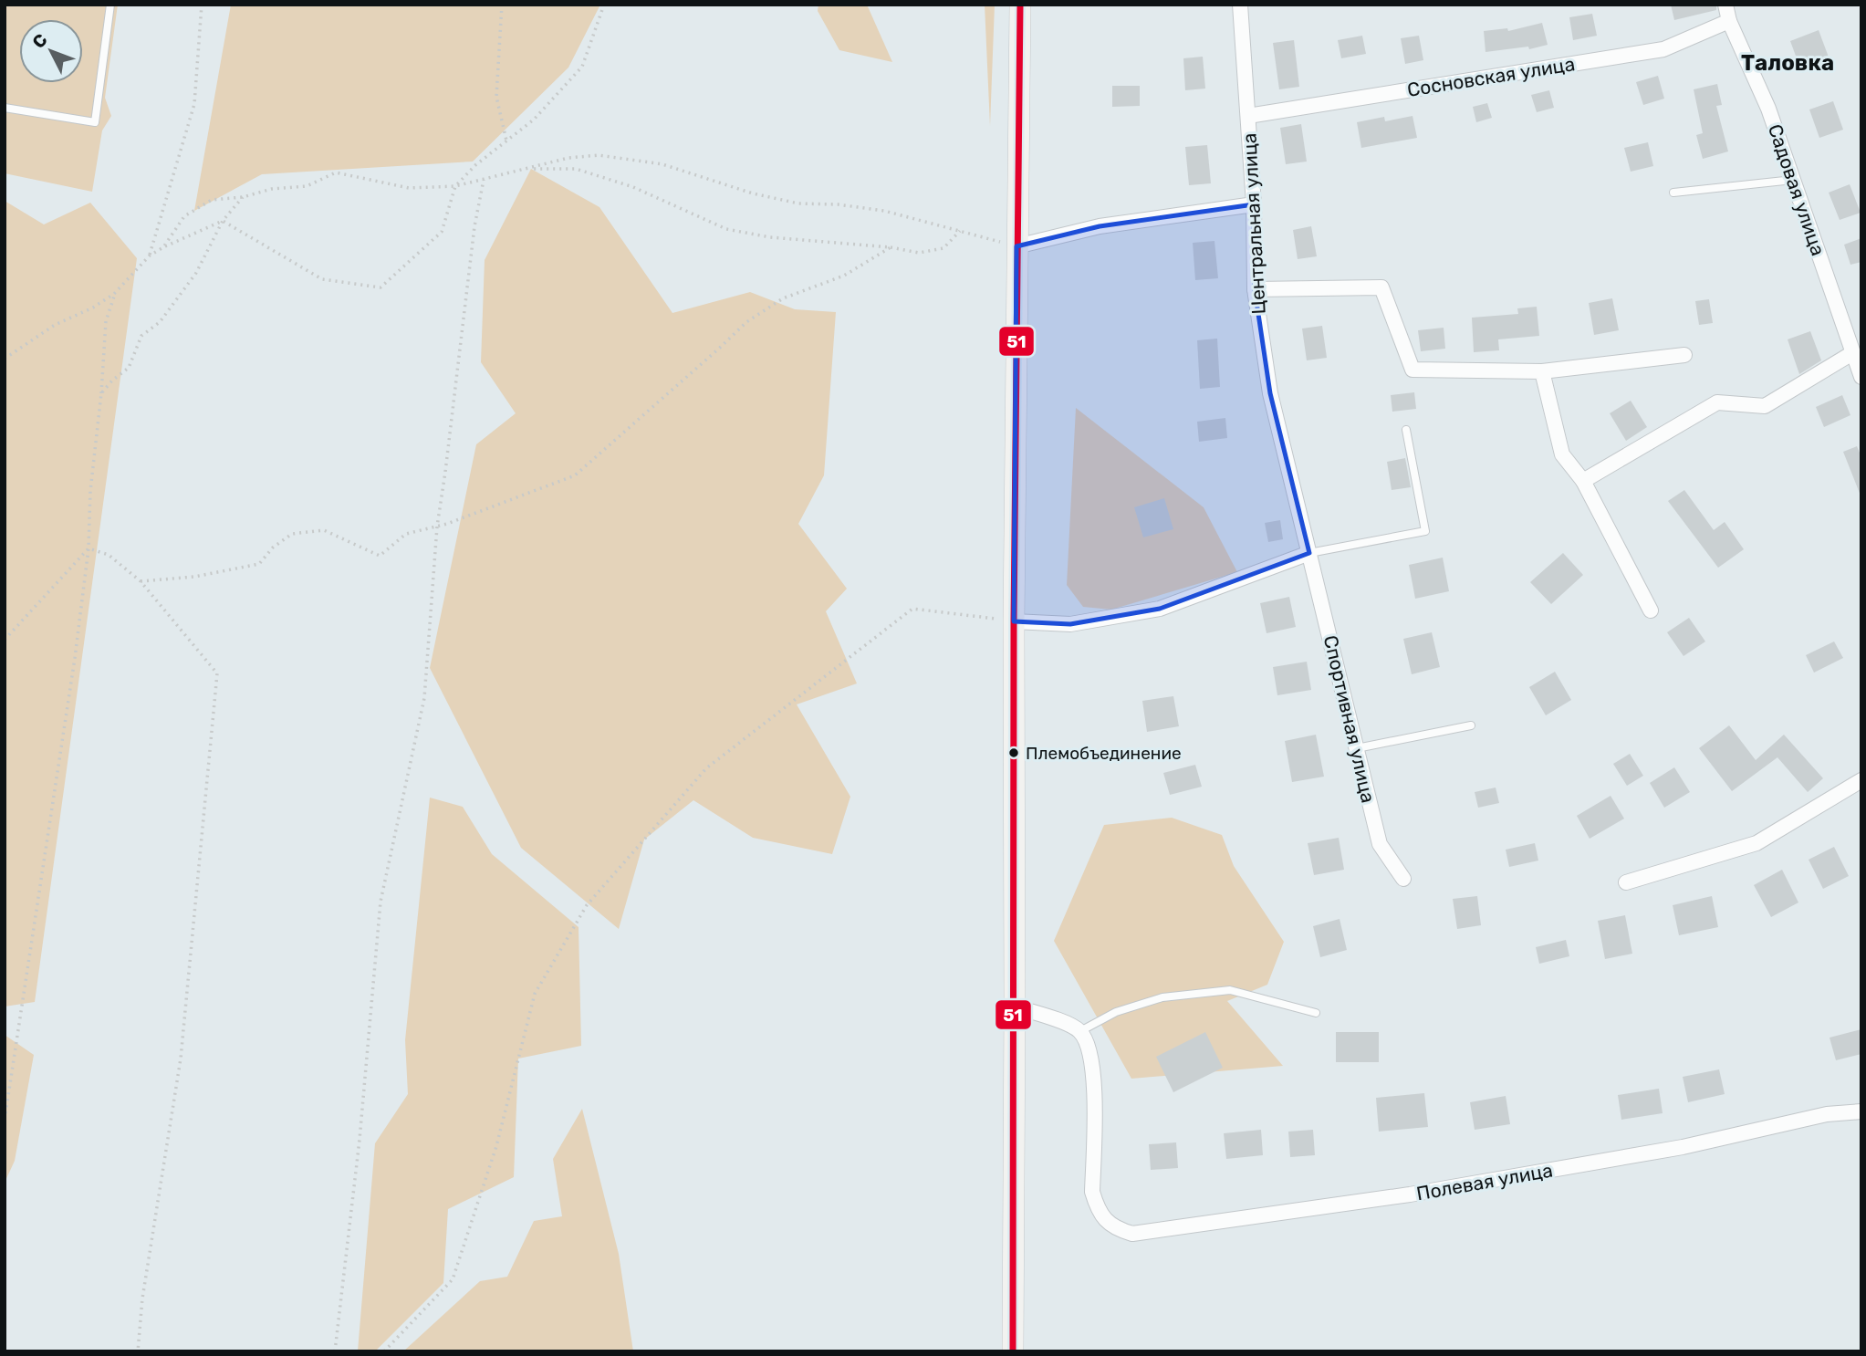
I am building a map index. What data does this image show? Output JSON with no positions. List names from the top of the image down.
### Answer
{
  "streets": {
    "street": [
      "Сосновская улица",
      "Садовая улица",
      "Центральная улица",
      "Спортивная улица",
      "Полевая улица"
    ]
  },
  "crossings": [
    ["Сосновская улица", "Садовая улица"],
    ["Сосновская улица", "Центральная улица"],
    ["Центральная улица", "Спортивная улица"]
  ],
  "districts": ["Таловка"],
  "places": ["Племобъединение"],
  "lines": ["transit line 51"],
  "north": "top left"
}
